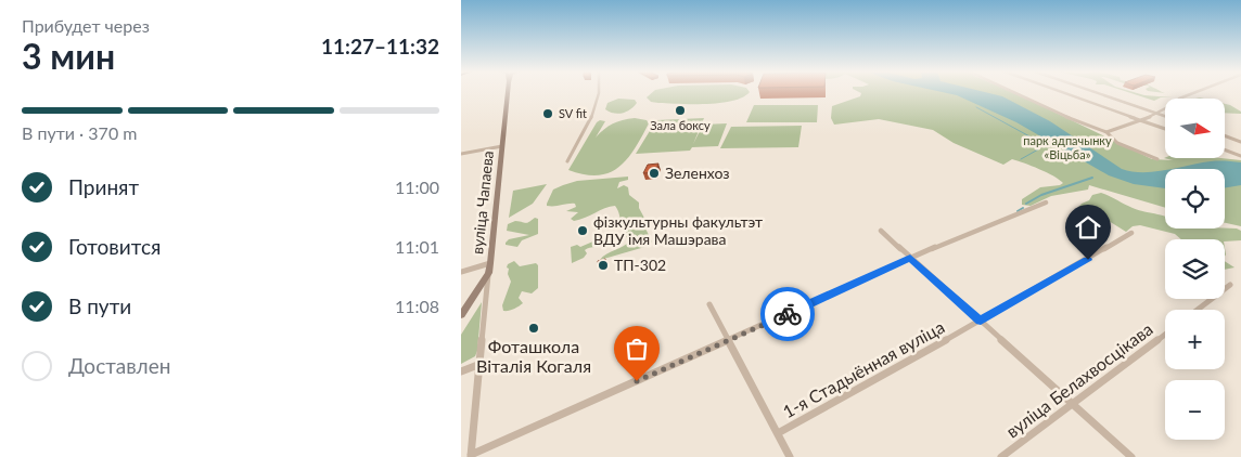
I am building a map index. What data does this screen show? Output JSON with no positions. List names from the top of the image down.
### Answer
{
  "streets": {
    "street": ["вуліца Чапаева", "1-я Стадыённая вуліца", "вуліца Белахвосцікава"]
  },
  "parks": ["парк адпачынку «Віцьба»"],
  "places": [
    "Зала боксу",
    "SV fit",
    "Зеленхоз",
    "фізкультурны факультэт ВДУ імя Машэрава",
    "ТП-302",
    "Фоташкола Віталія Когаля"
  ],
  "north": "right",
  "page": {
    "heading": ["3 мин", "Прибудет через", "11:27–11:32"],
    "bar": "В пути · 370 m",
    "map_buttons": ["+", "−"],
    "list": [
      ["Принят", "11:00"],
      ["Готовится", "11:01"],
      ["В пути", "11:08"],
      "Доставлен"
    ]
  }
}
